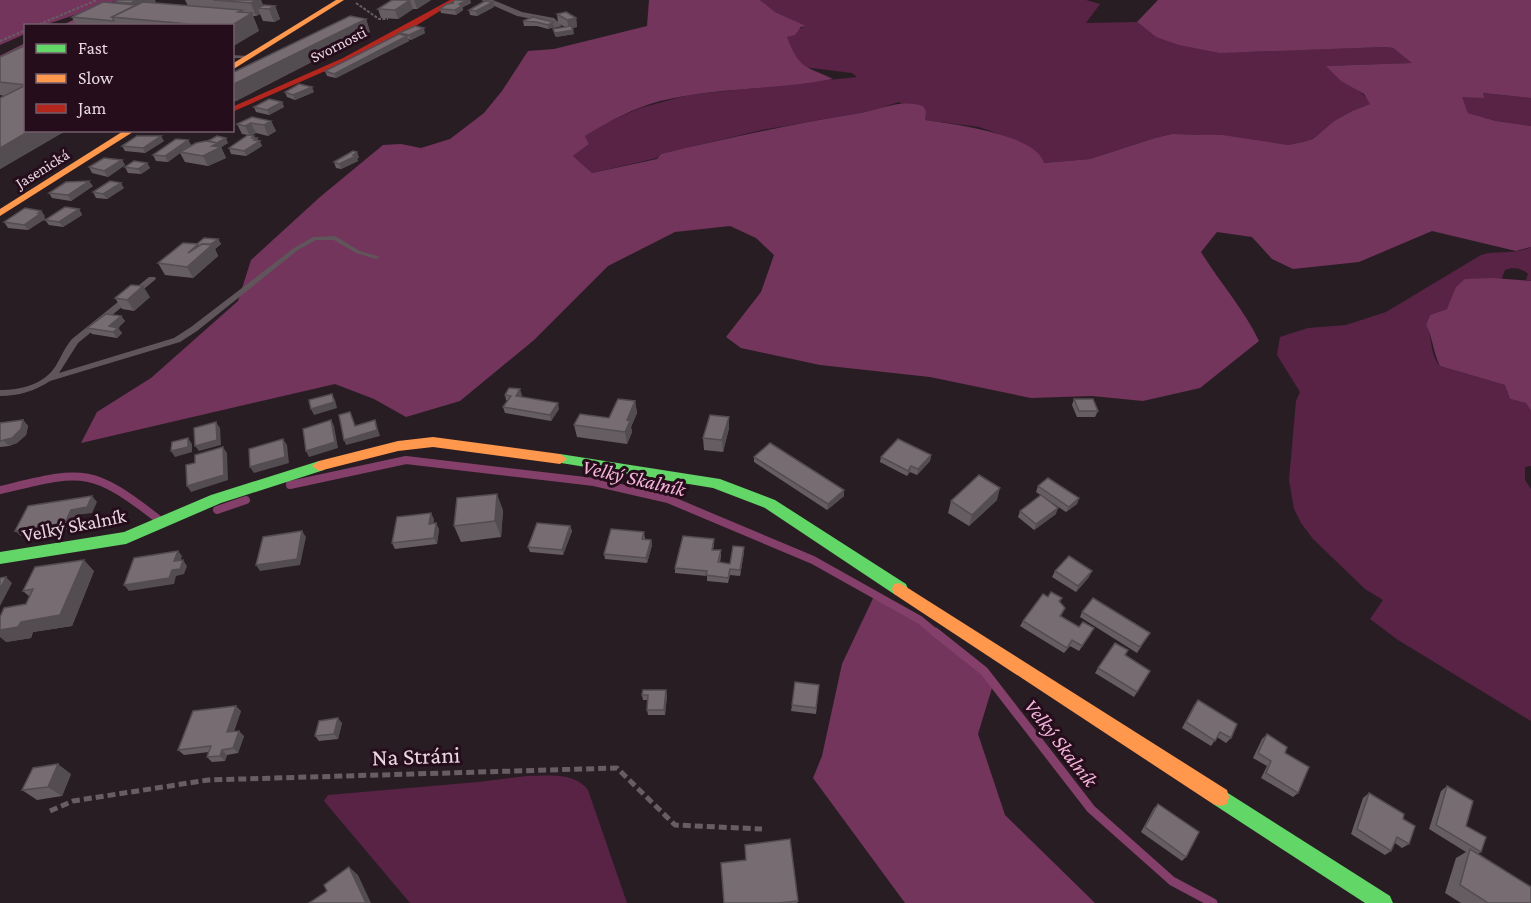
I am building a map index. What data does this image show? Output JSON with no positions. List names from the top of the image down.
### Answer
{
  "streets": {
    "street": ["Svornosti", "Jasenická", "Velký Skalník"],
    "path": ["Na Stráni"]
  },
  "water": ["Velký Skalník"],
  "legend": ["Fast", "Slow", "Jam"]
}
